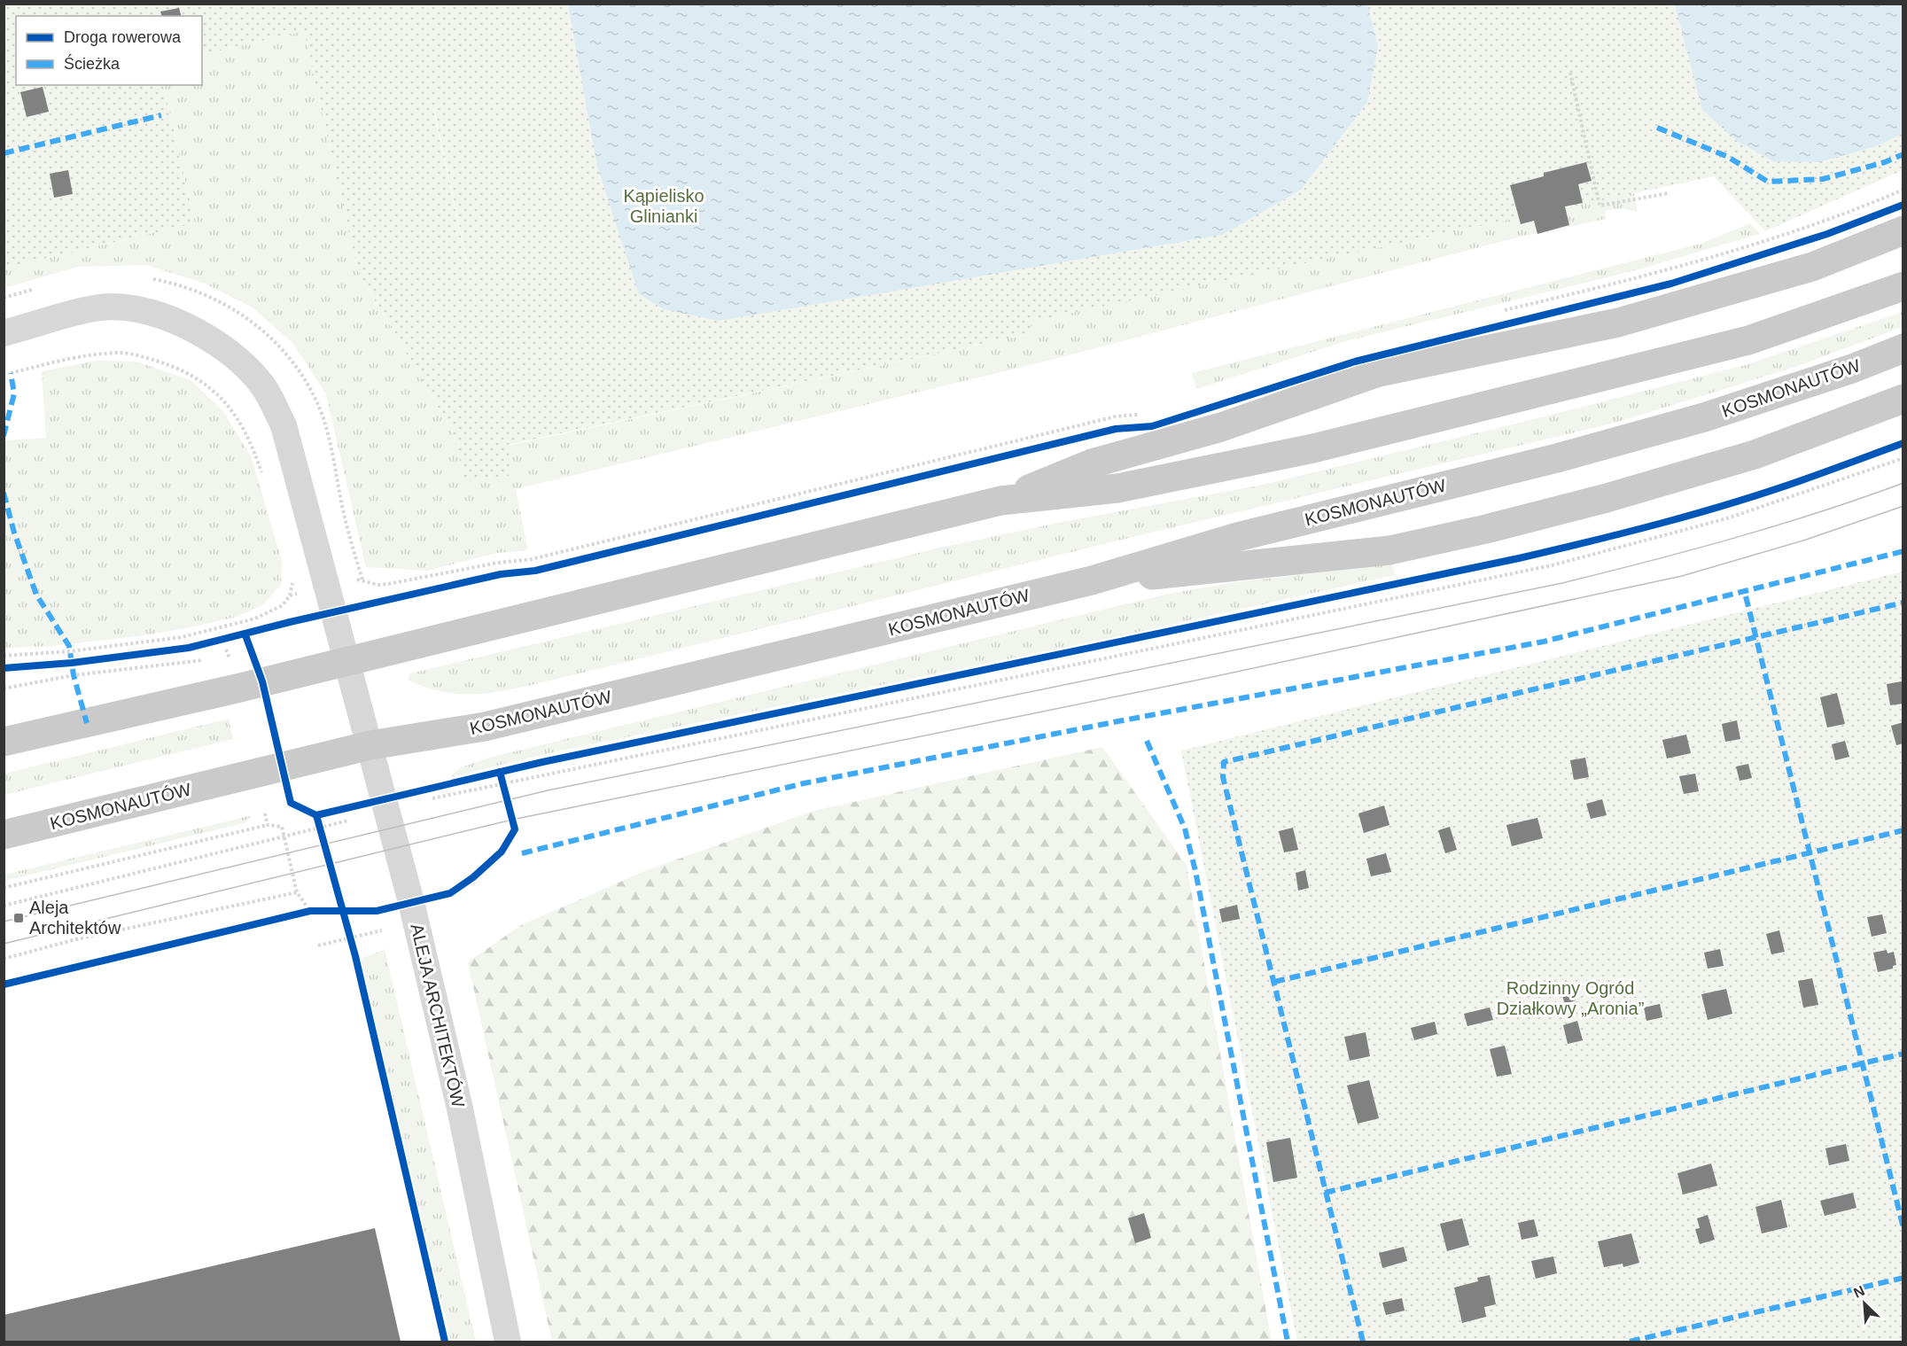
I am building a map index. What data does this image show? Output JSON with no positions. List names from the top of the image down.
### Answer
{
  "streets": {
    "main road": ["KOSMONAUTÓW"],
    "street": ["ALEJA ARCHITEKTÓW"]
  },
  "crossings": [
    ["KOSMONAUTÓW", "ALEJA ARCHITEKTÓW"]
  ],
  "parks": ["Kąpielisko Glinianki", "Rodzinny Ogród Działkowy „Aronia”"],
  "places": {
    "transit": ["Aleja Architektów"]
  },
  "legend": ["Droga rowerowa", "Ścieżka"],
  "north": "top left"
}
